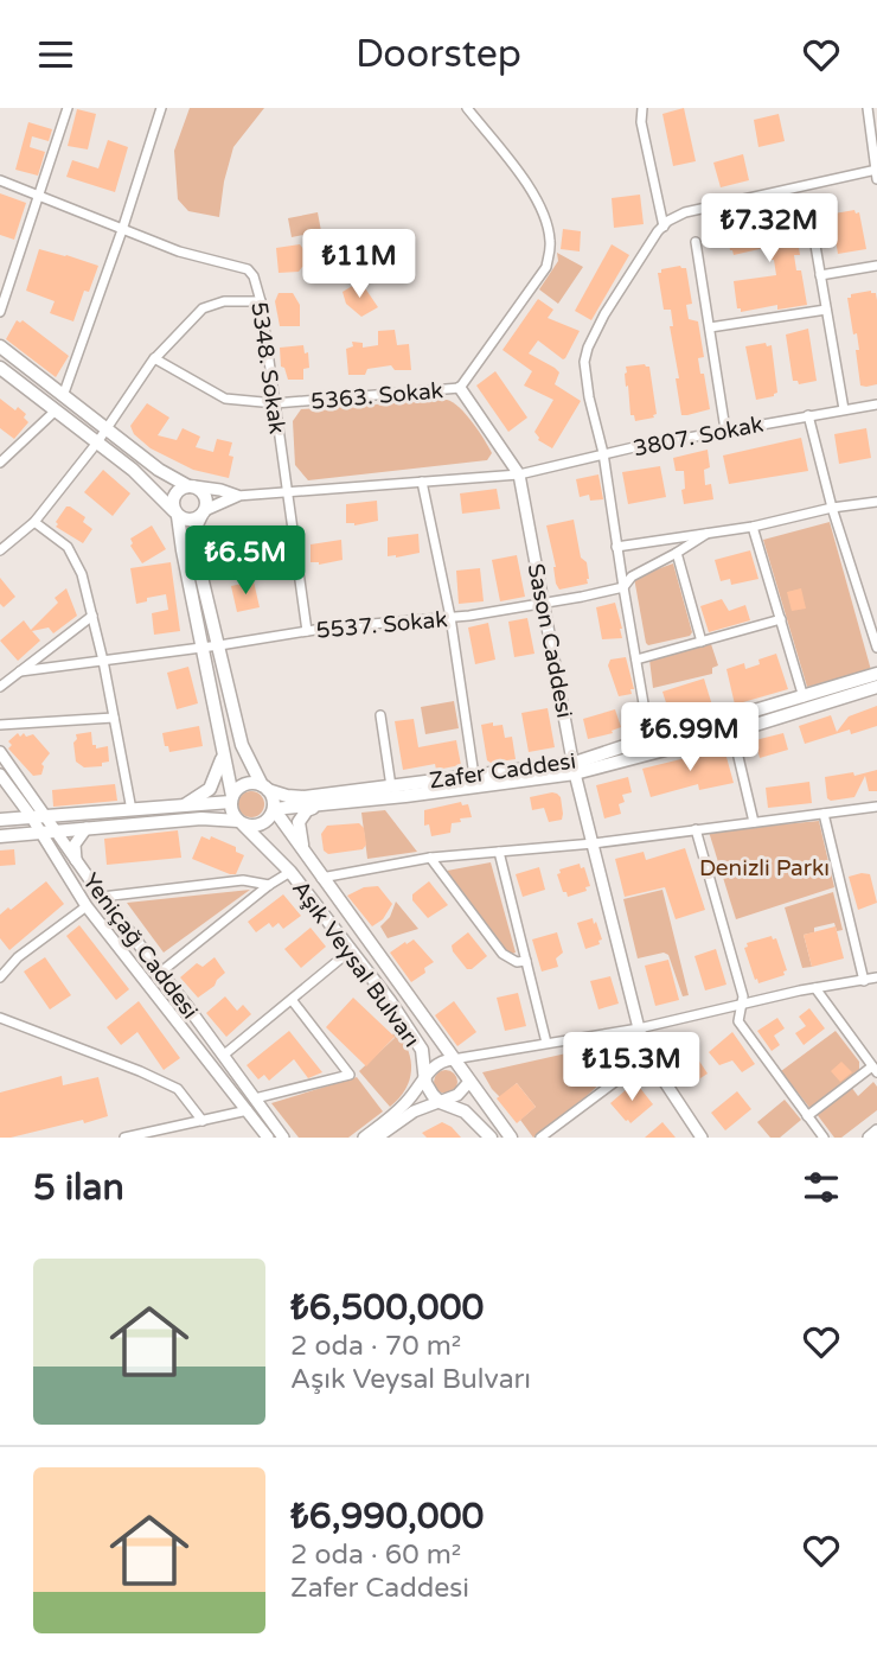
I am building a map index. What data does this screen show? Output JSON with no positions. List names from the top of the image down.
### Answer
{
  "streets": {
    "main road": ["Zafer Caddesi", "Aşık Veysal Bulvarı"],
    "street": [
      "5348. Sokak",
      "5363. Sokak",
      "3807. Sokak",
      "5537. Sokak",
      "Sason Caddesi",
      "Yeniçağ Caddesi"
    ]
  },
  "crossings": [
    ["5348. Sokak", "5363. Sokak"],
    ["5348. Sokak", "3807. Sokak"],
    ["5348. Sokak", "5537. Sokak"],
    ["5363. Sokak", "Sason Caddesi"],
    ["3807. Sokak", "Sason Caddesi"],
    ["5537. Sokak", "Sason Caddesi"],
    ["Sason Caddesi", "Zafer Caddesi"],
    ["Zafer Caddesi", "Aşık Veysal Bulvarı"]
  ],
  "parks": ["Denizli Parkı"],
  "page": {
    "header": "Doorstep",
    "price": [
      "₺7.32M",
      "₺11M",
      "₺6.5M",
      "₺6.99M",
      "₺15.3M"
    ],
    "heading": "5 ilan",
    "list": [
      {
        "name": "₺6,500,000",
        "note": "2 oda · 70 m² · Aşık Veysal Bulvarı"
      },
      {
        "name": "₺6,990,000",
        "note": "2 oda · 60 m² · Zafer Caddesi"
      }
    ]
  }
}
